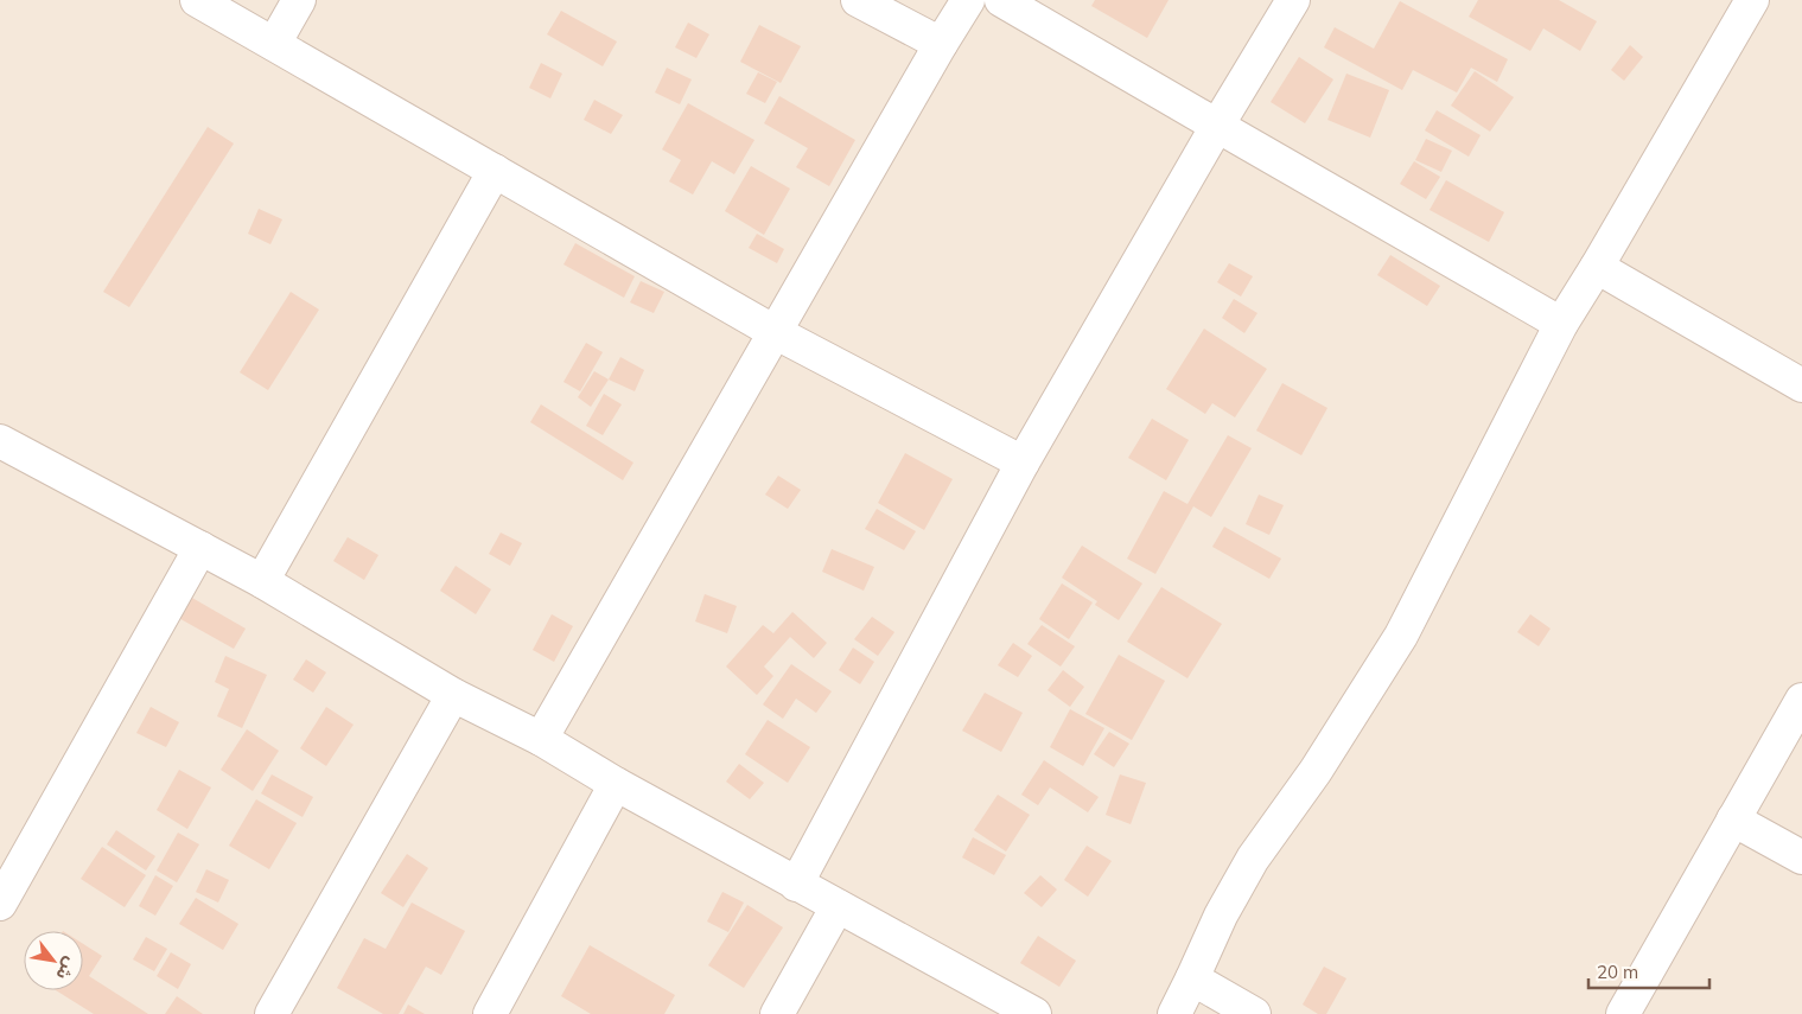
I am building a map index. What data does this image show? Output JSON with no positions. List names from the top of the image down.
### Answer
{
  "scale_bar": "20 m",
  "north": "bottom right"
}
